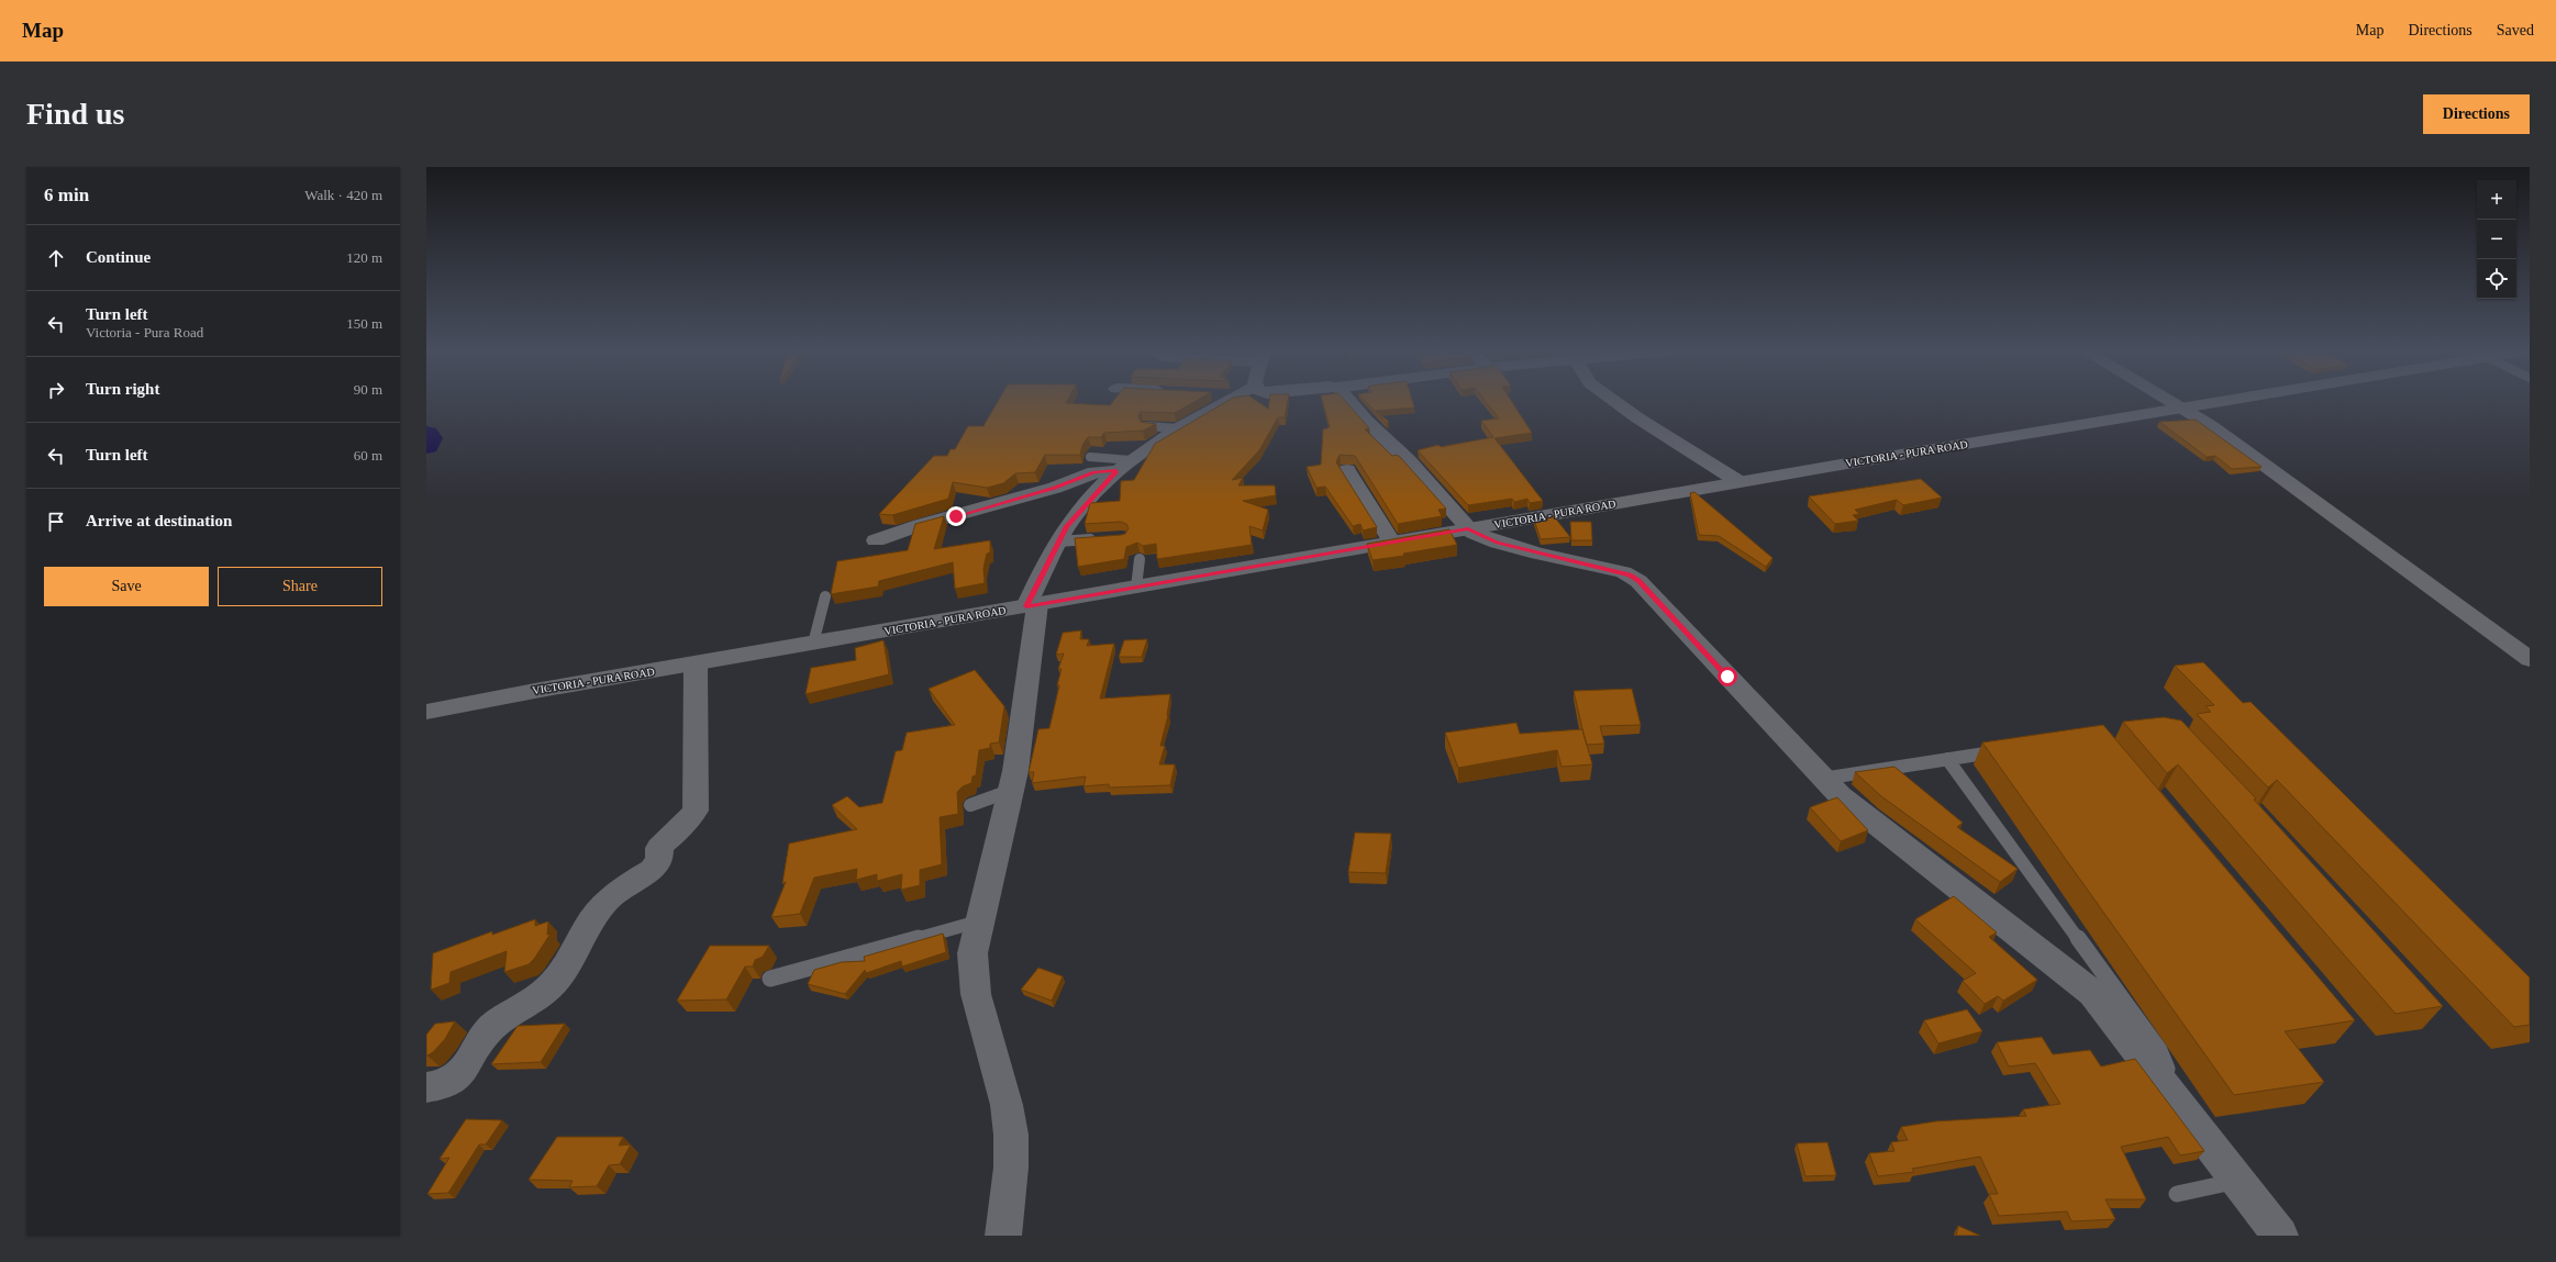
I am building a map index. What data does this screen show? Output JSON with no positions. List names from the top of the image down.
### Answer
{
  "streets": {
    "street": ["VICTORIA - PURA ROAD"]
  },
  "page": {
    "header": "Map",
    "nav": ["Map", "Directions", "Saved"],
    "buttons": [
      "Directions",
      ["Save", "Share"]
    ],
    "title": "Find us",
    "heading": ["6 min", "Walk · 420 m"],
    "map_buttons": ["+", "−"],
    "list": [
      ["Continue", "120 m"],
      ["Turn left", "Victoria - Pura Road", "150 m"],
      ["Turn right", "90 m"],
      ["Turn left", "60 m"],
      "Arrive at destination"
    ]
  }
}
